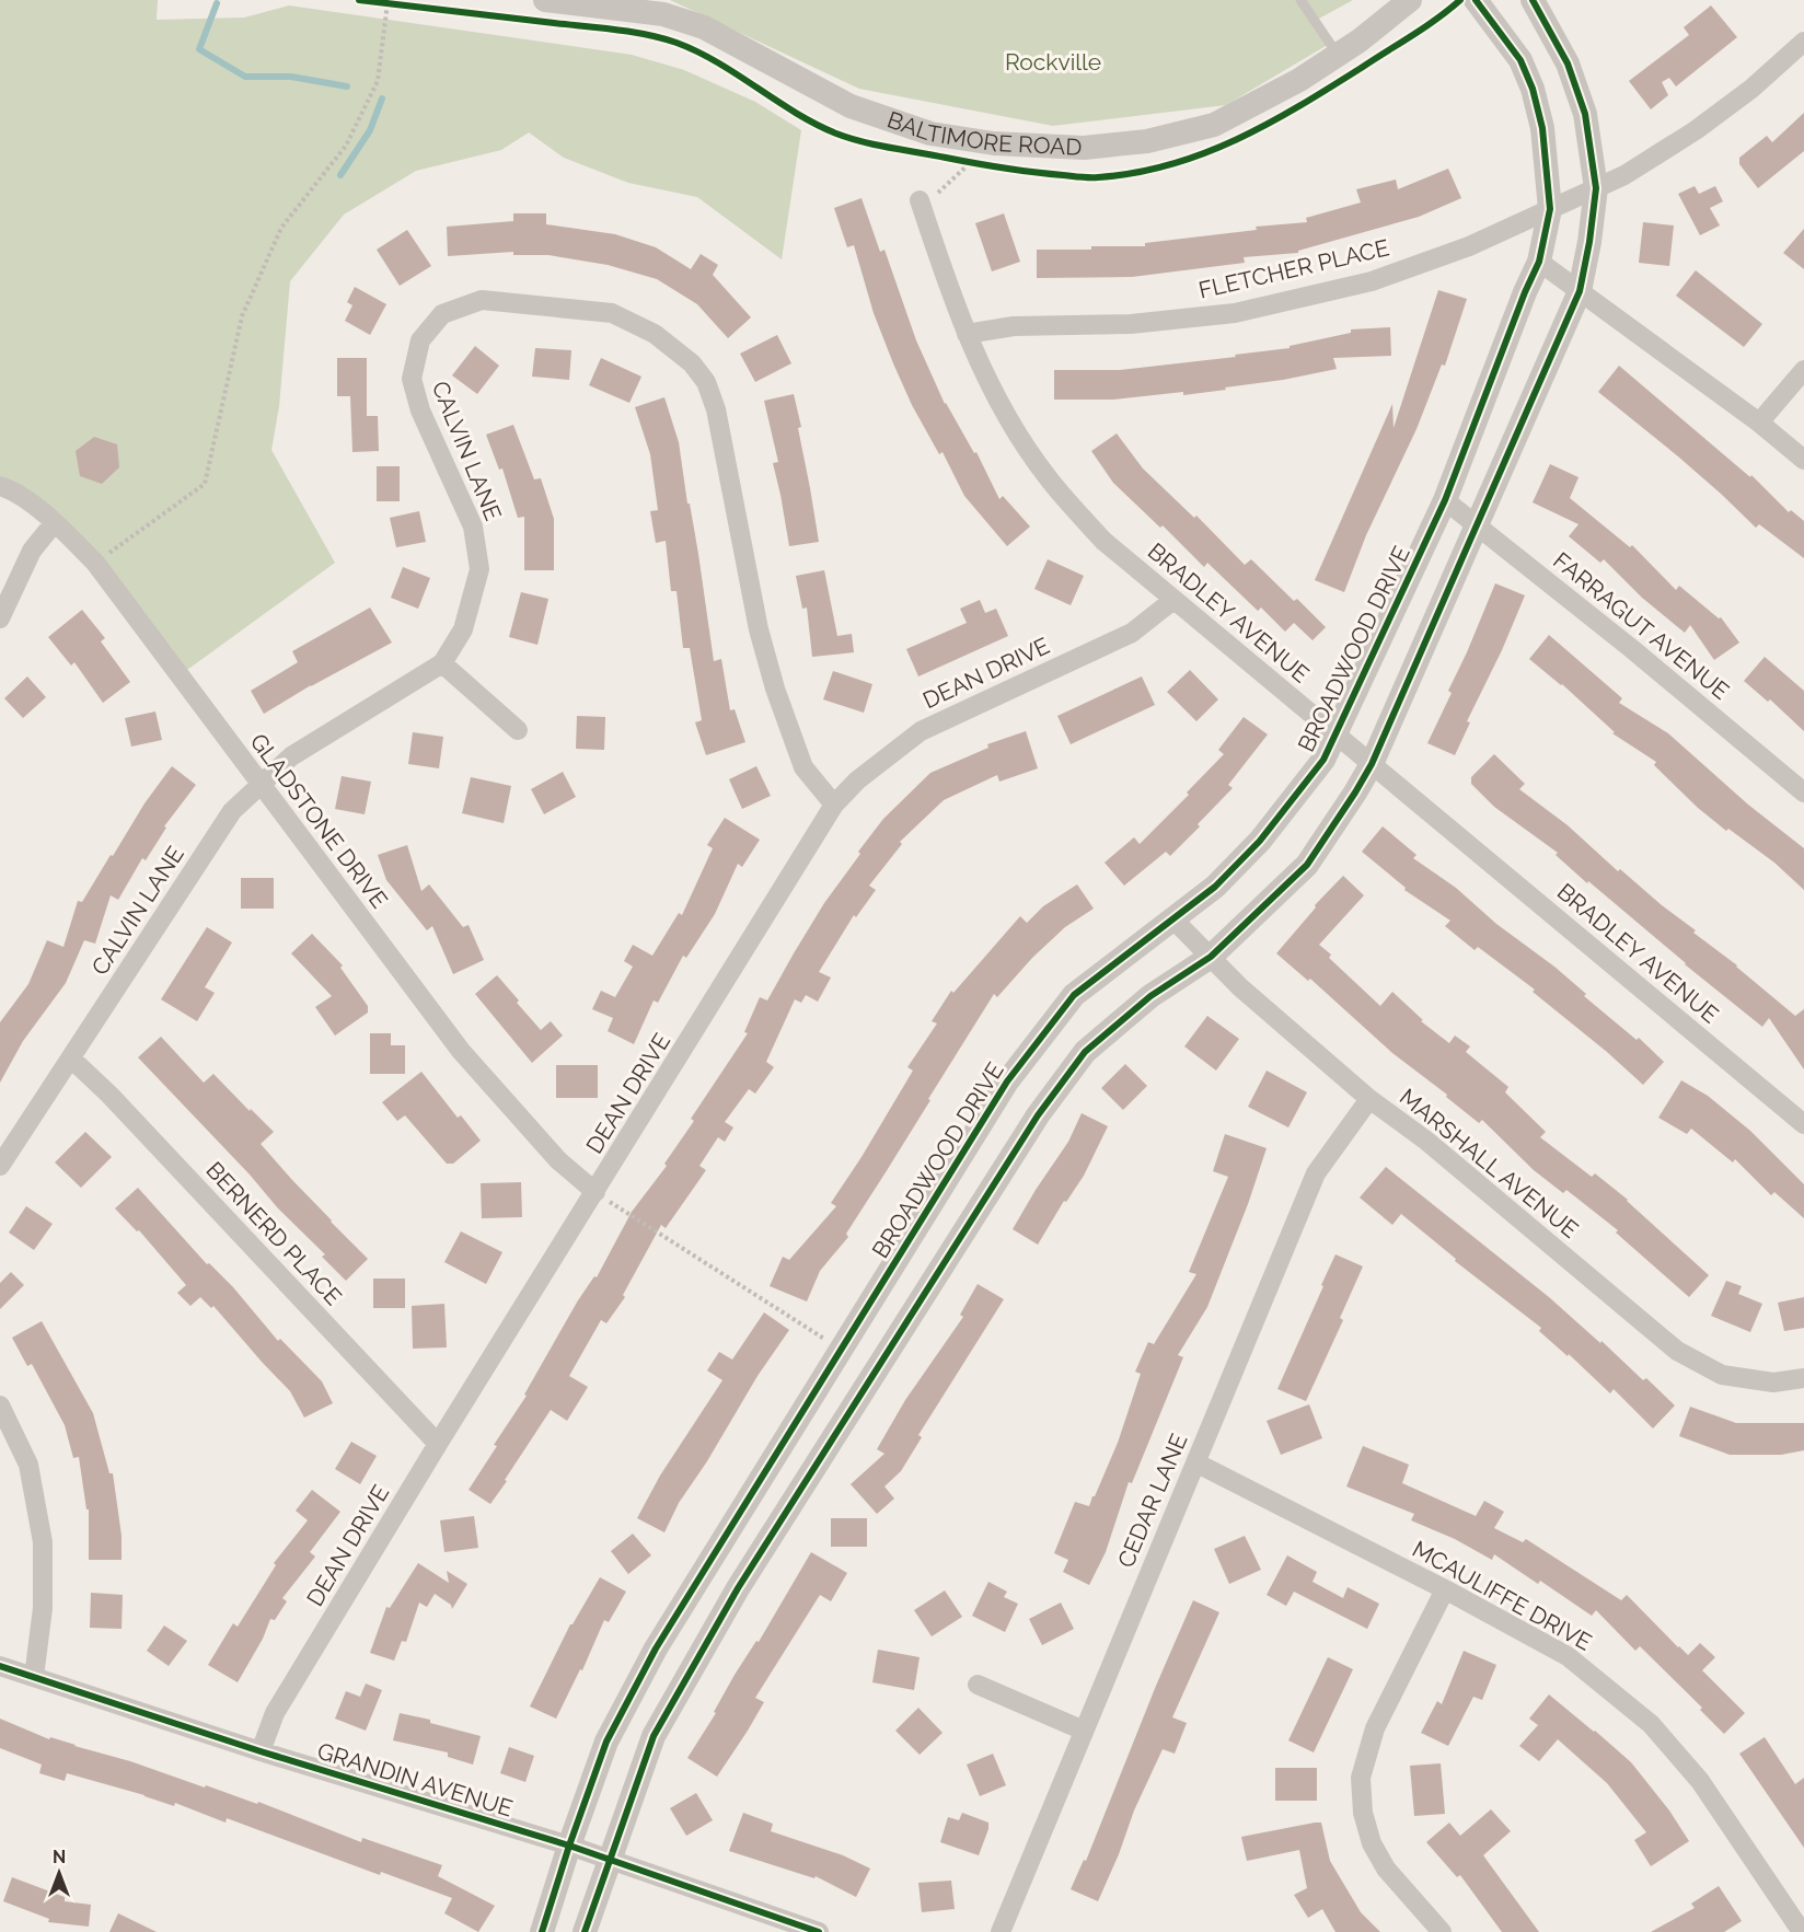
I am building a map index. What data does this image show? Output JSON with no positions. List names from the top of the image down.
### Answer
{
  "streets": {
    "street": [
      "BALTIMORE ROAD",
      "FLETCHER PLACE",
      "CALVIN LANE",
      "BRADLEY AVENUE",
      "FARRAGUT AVENUE",
      "BROADWOOD DRIVE",
      "DEAN DRIVE",
      "GLADSTONE DRIVE",
      "MARSHALL AVENUE",
      "BERNERD PLACE",
      "CEDAR LANE",
      "MCAULIFFE DRIVE",
      "GRANDIN AVENUE"
    ]
  },
  "crossings": [
    ["FLETCHER PLACE", "BRADLEY AVENUE"],
    ["FLETCHER PLACE", "BROADWOOD DRIVE"],
    ["CALVIN LANE", "DEAN DRIVE"],
    ["CALVIN LANE", "GLADSTONE DRIVE"],
    ["CALVIN LANE", "BERNERD PLACE"],
    ["BRADLEY AVENUE", "BROADWOOD DRIVE"],
    ["BRADLEY AVENUE", "DEAN DRIVE"],
    ["FARRAGUT AVENUE", "BROADWOOD DRIVE"],
    ["BROADWOOD DRIVE", "MARSHALL AVENUE"],
    ["BROADWOOD DRIVE", "GRANDIN AVENUE"],
    ["DEAN DRIVE", "GLADSTONE DRIVE"],
    ["DEAN DRIVE", "BERNERD PLACE"],
    ["DEAN DRIVE", "GRANDIN AVENUE"],
    ["MARSHALL AVENUE", "CEDAR LANE"],
    ["CEDAR LANE", "MCAULIFFE DRIVE"]
  ],
  "parks": ["Rockville"],
  "north": "top"
}
